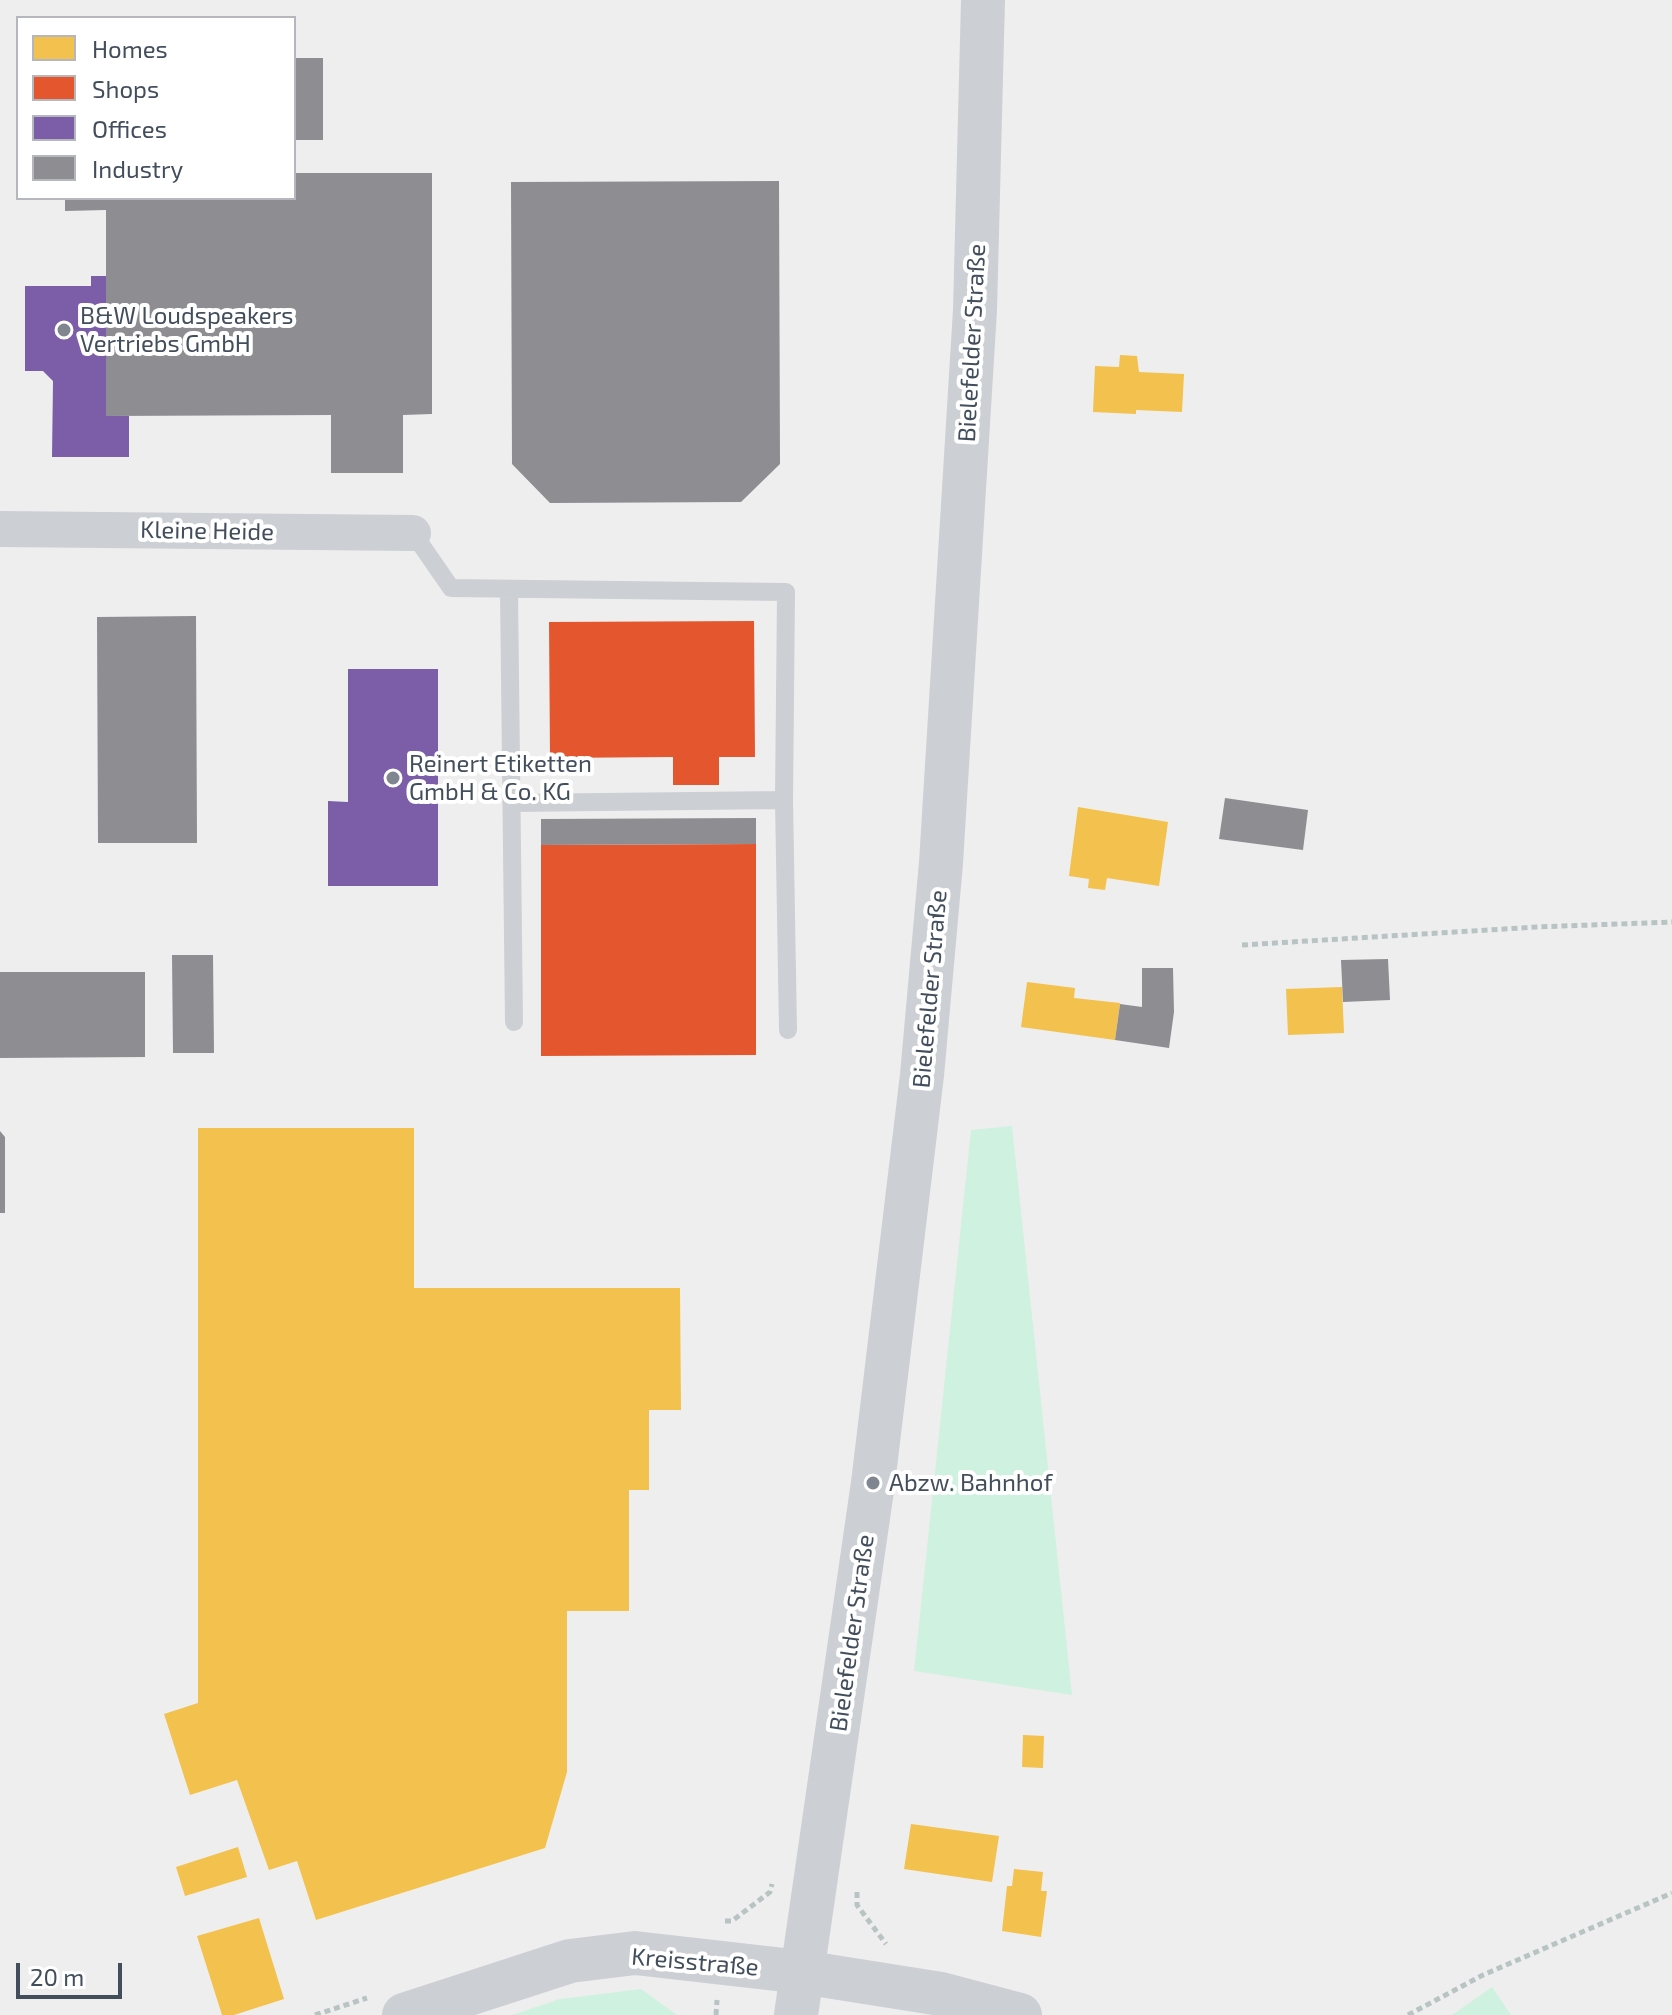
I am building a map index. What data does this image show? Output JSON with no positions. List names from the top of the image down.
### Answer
{
  "streets": {
    "street": ["Bielefelder Straße", "Kleine Heide", "Kreisstraße"]
  },
  "crossings": [
    ["Bielefelder Straße", "Kreisstraße"]
  ],
  "places": ["B&W Loudspeakers Vertriebs GmbH", "Reinert Etiketten GmbH & Co. KG", "Abzw. Bahnhof"],
  "legend": [
    "Homes",
    "Shops",
    "Offices",
    "Industry"
  ],
  "scale_bar": "20 m"
}
